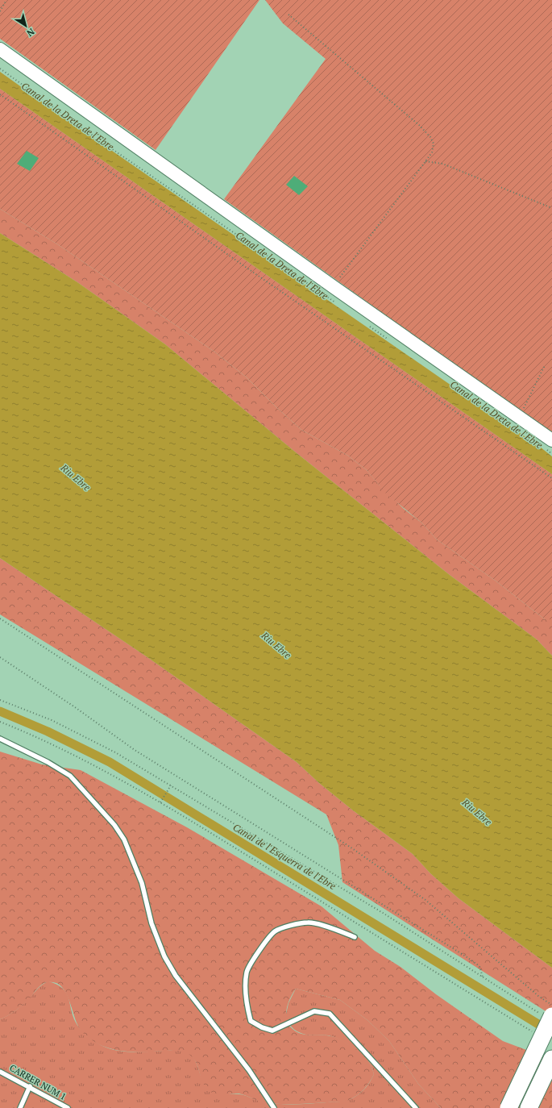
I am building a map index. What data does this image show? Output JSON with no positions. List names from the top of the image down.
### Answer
{
  "streets": {
    "lane": ["CARRER NUM 1"]
  },
  "water": ["Canal de la Dreta de l'Ebre", "Riu Ebre", "Canal de l'Esquerra de l'Ebre"],
  "north": "bottom right"
}
